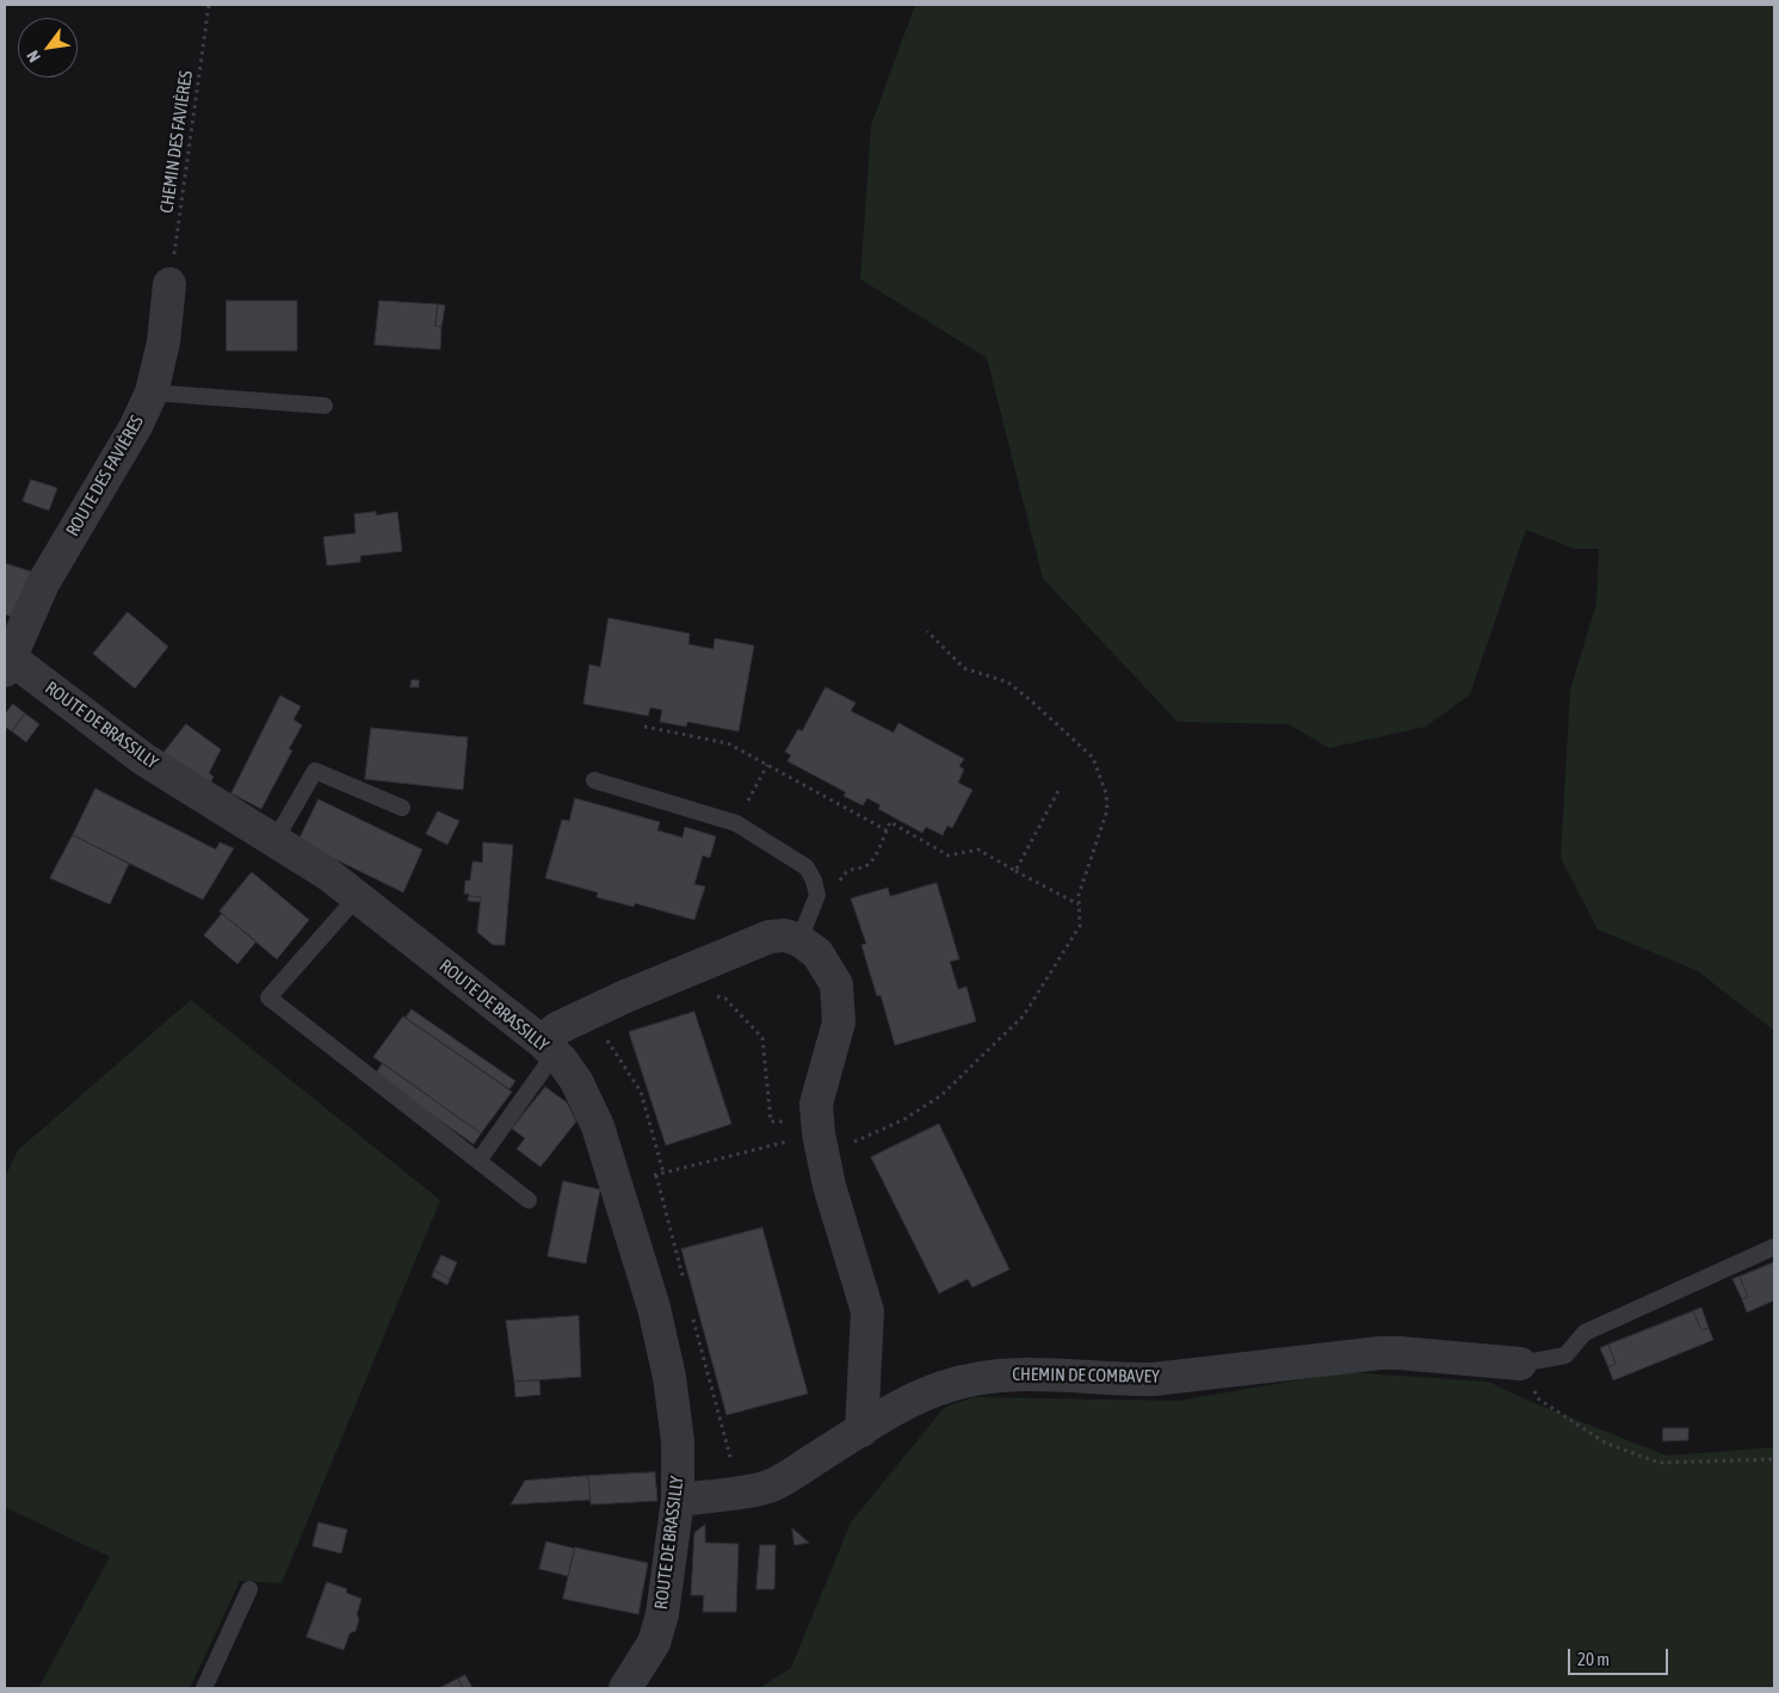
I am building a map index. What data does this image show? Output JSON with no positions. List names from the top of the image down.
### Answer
{
  "streets": {
    "street": ["ROUTE DES FAVIÈRES", "ROUTE DE BRASSILLY", "CHEMIN DE COMBAVEY"],
    "path": ["CHEMIN DES FAVIÈRES"]
  },
  "crossings": [
    ["CHEMIN DES FAVIÈRES", "ROUTE DES FAVIÈRES"],
    ["ROUTE DES FAVIÈRES", "ROUTE DE BRASSILLY"],
    ["ROUTE DE BRASSILLY", "CHEMIN DE COMBAVEY"]
  ],
  "scale_bar": "20 m",
  "north": "bottom left"
}
